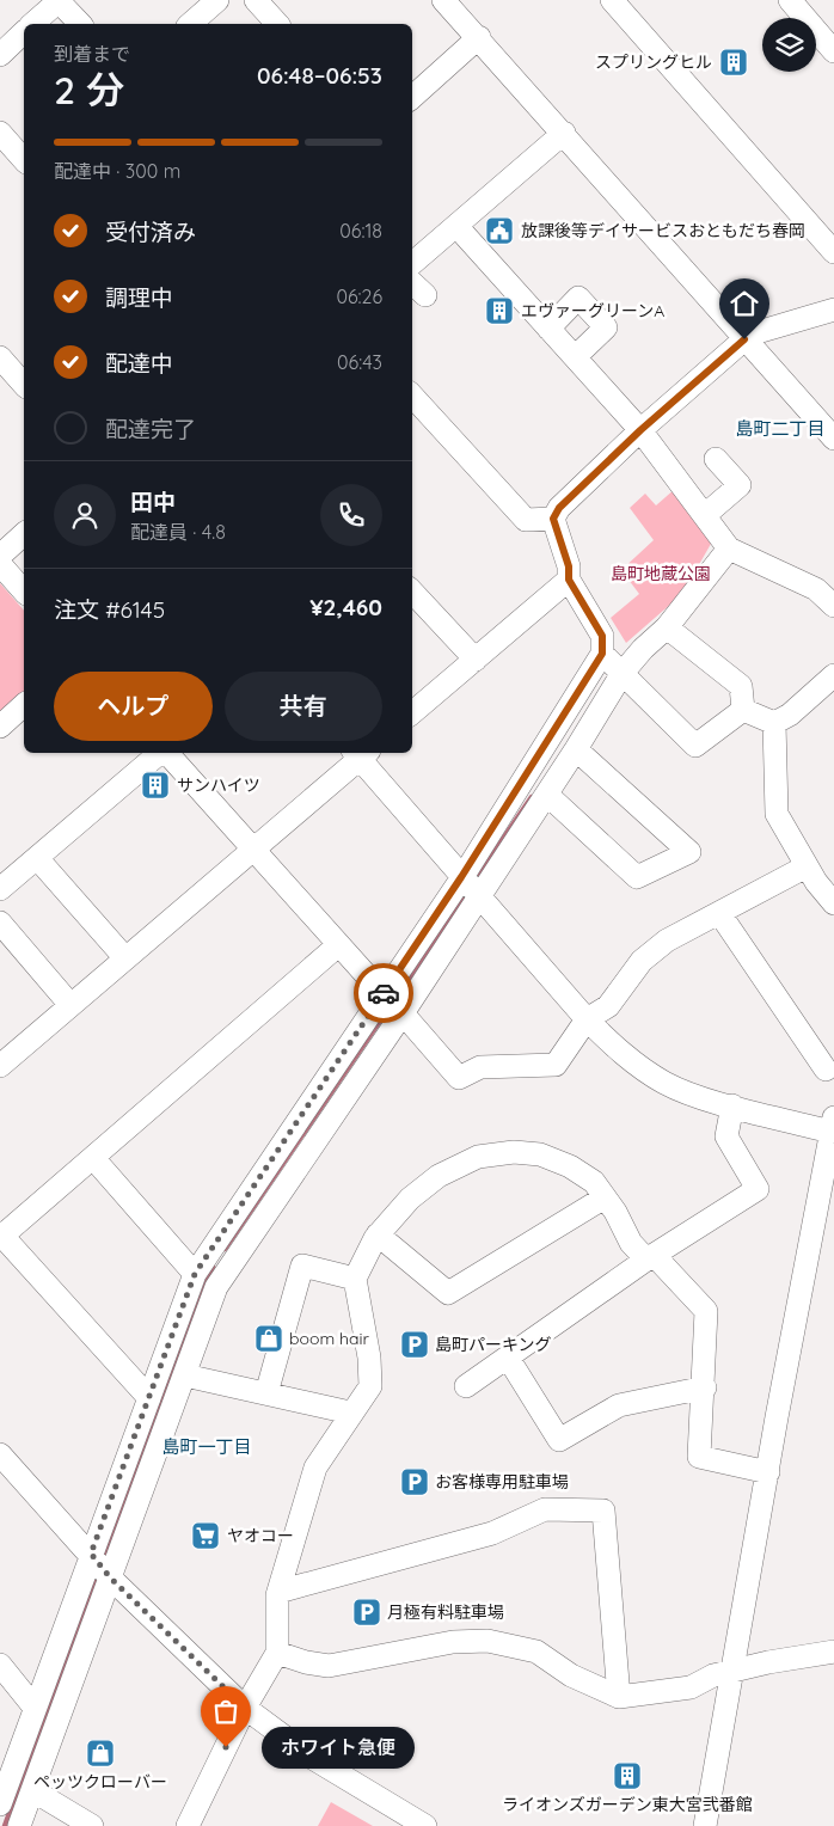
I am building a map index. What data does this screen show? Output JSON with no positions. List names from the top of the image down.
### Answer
{
  "districts": ["島町二丁目", "島町一丁目"],
  "parks": ["島町地蔵公園"],
  "places": {
    "building": [
      "スプリングヒル",
      "エヴァーグリーンA",
      "サンハイツ",
      "ライオンズガーデン東大宮弐番館"
    ],
    "public building": ["放課後等デイサービスおともだち春岡"],
    "shop": ["boom hair", "ペッツクローバー"],
    "parking": ["島町パーキング", "お客様専用駐車場", "月極有料駐車場"],
    "supermarket": ["ヤオコー"],
    "other": ["ホワイト急便"]
  },
  "page": {
    "heading": ["2 分", "到着まで", "06:48–06:53"],
    "panel": [
      "田中",
      "配達員 · 4.8",
      "注文 #6145",
      "¥2,460"
    ],
    "bar": "配達中 · 300 m",
    "list": [
      ["受付済み", "06:18"],
      ["調理中", "06:26"],
      ["配達中", "06:43"],
      "配達完了"
    ],
    "buttons": ["ヘルプ", "共有"],
    "bubble": "ホワイト急便"
  }
}
